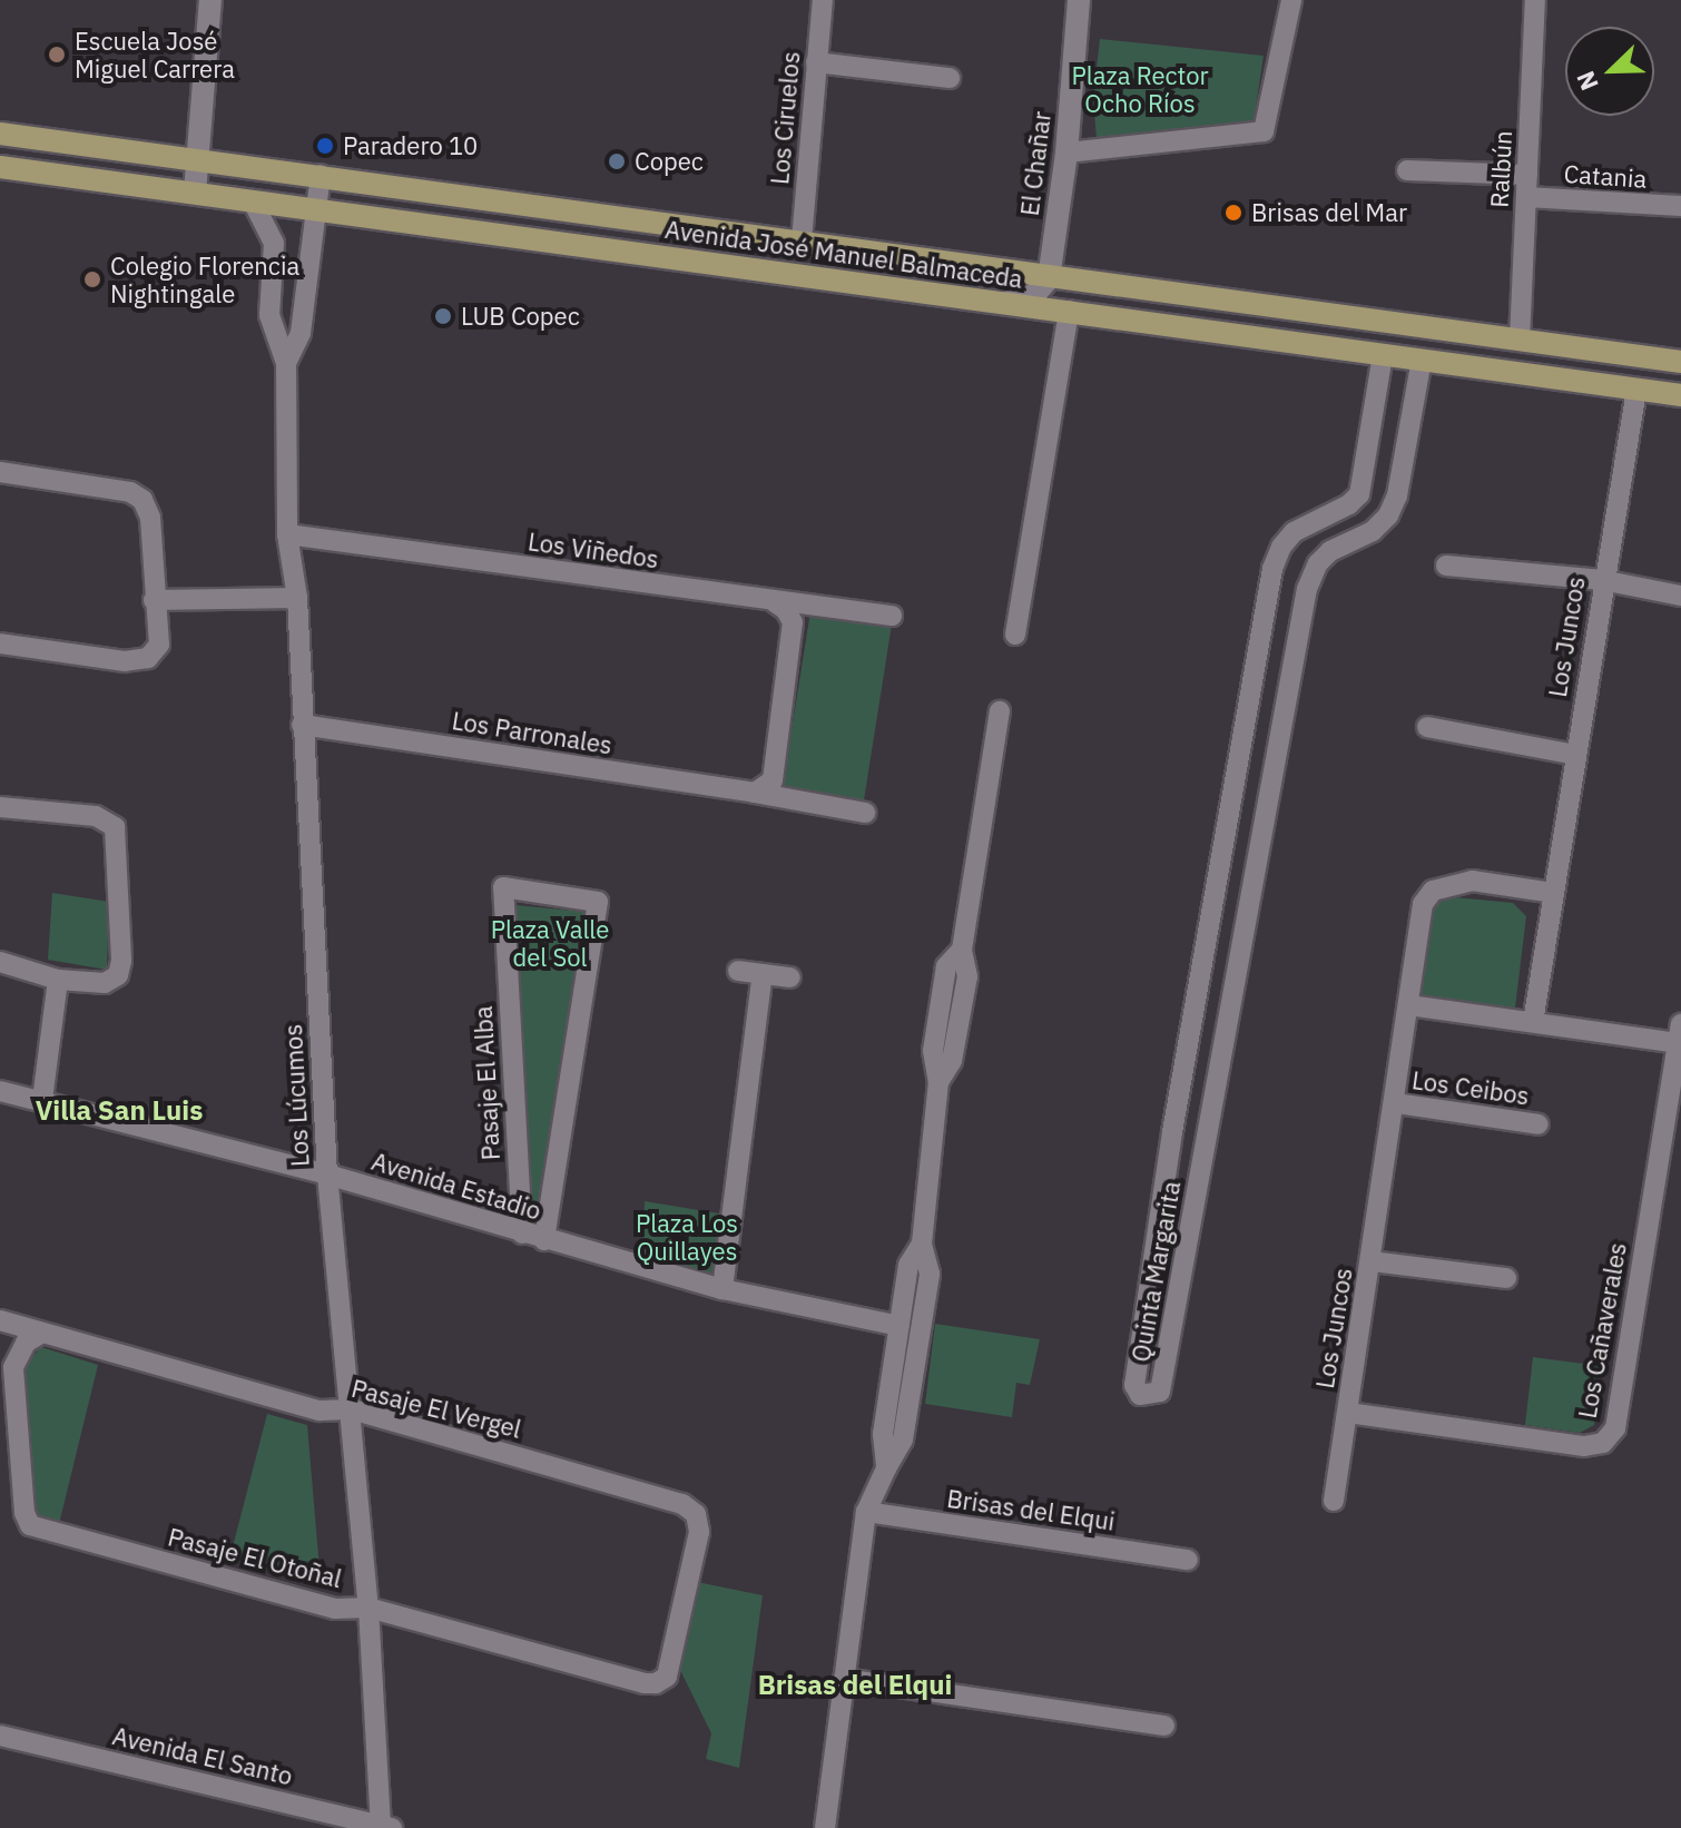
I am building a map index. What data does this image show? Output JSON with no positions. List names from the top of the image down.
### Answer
{
  "streets": {
    "main road": ["Avenida José Manuel Balmaceda"],
    "street": [
      "Los Ciruelos",
      "El Chañar",
      "Ralbún",
      "Catania",
      "Los Viñedos",
      "Los Juncos",
      "Los Parronales",
      "Pasaje El Alba",
      "Los Ceibos",
      "Los Lúcumos",
      "Avenida Estadio",
      "Quinta Margarita",
      "Los Cañaverales",
      "Pasaje El Vergel",
      "Brisas del Elqui",
      "Pasaje El Otoñal",
      "Avenida El Santo"
    ]
  },
  "crossings": [
    ["Los Ciruelos", "Avenida José Manuel Balmaceda"],
    ["El Chañar", "Avenida José Manuel Balmaceda"],
    ["Ralbún", "Catania"],
    ["Ralbún", "Avenida José Manuel Balmaceda"],
    ["Avenida José Manuel Balmaceda", "Los Juncos"],
    ["Avenida José Manuel Balmaceda", "Los Lúcumos"],
    ["Avenida José Manuel Balmaceda", "Quinta Margarita"],
    ["Los Viñedos", "Los Lúcumos"],
    ["Los Juncos", "Los Ceibos"],
    ["Los Juncos", "Los Cañaverales"],
    ["Los Parronales", "Los Lúcumos"],
    ["Pasaje El Alba", "Avenida Estadio"],
    ["Los Lúcumos", "Avenida Estadio"],
    ["Los Lúcumos", "Pasaje El Vergel"],
    ["Los Lúcumos", "Pasaje El Otoñal"],
    ["Los Lúcumos", "Avenida El Santo"],
    ["Pasaje El Vergel", "Pasaje El Otoñal"]
  ],
  "districts": ["Villa San Luis", "Brisas del Elqui"],
  "parks": ["Plaza Rector Ocho Ríos", "Plaza Valle del Sol", "Plaza Los Quillayes"],
  "places": [
    "Escuela José Miguel Carrera",
    "Paradero 10",
    "Copec",
    "Brisas del Mar",
    "Colegio Florencia Nightingale",
    "LUB Copec"
  ],
  "north": "bottom left"
}
